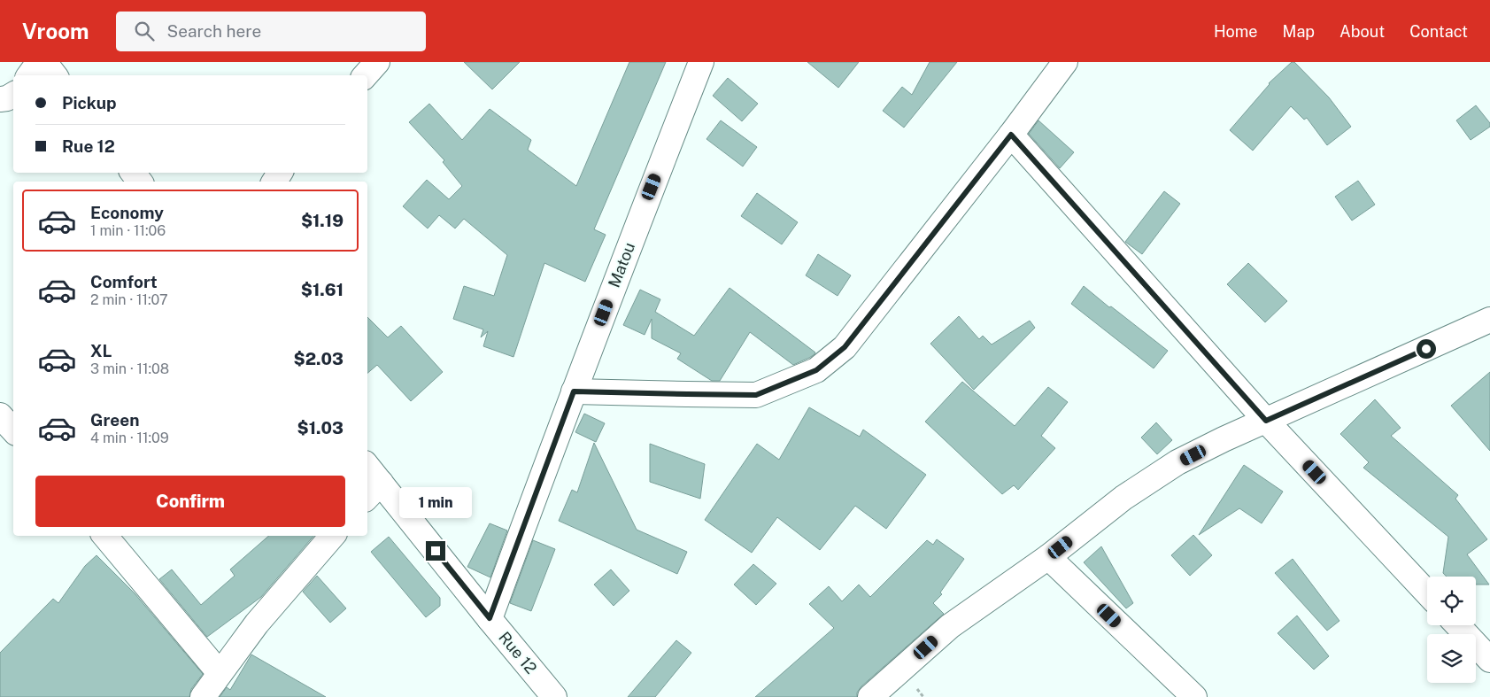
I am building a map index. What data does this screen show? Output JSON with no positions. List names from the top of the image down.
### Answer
{
  "streets": {
    "street": ["Matou", "Rue 12"]
  },
  "crossings": [
    ["Matou", "Rue 12"]
  ],
  "page": {
    "header": "Vroom",
    "search": "Search here",
    "nav": [
      "Home",
      "Map",
      "About",
      "Contact"
    ],
    "banner": ["Pickup", "Rue 12"],
    "list": [
      {
        "name": "Economy",
        "note": "1 min · 11:06",
        "value": "$1.19"
      },
      {
        "name": "Comfort",
        "note": "2 min · 11:07",
        "value": "$1.61"
      },
      {
        "name": "XL",
        "note": "3 min · 11:08",
        "value": "$2.03"
      },
      {
        "name": "Green",
        "note": "4 min · 11:09",
        "value": "$1.03"
      }
    ],
    "buttons": "Confirm",
    "bubble": "1 min"
  }
}
